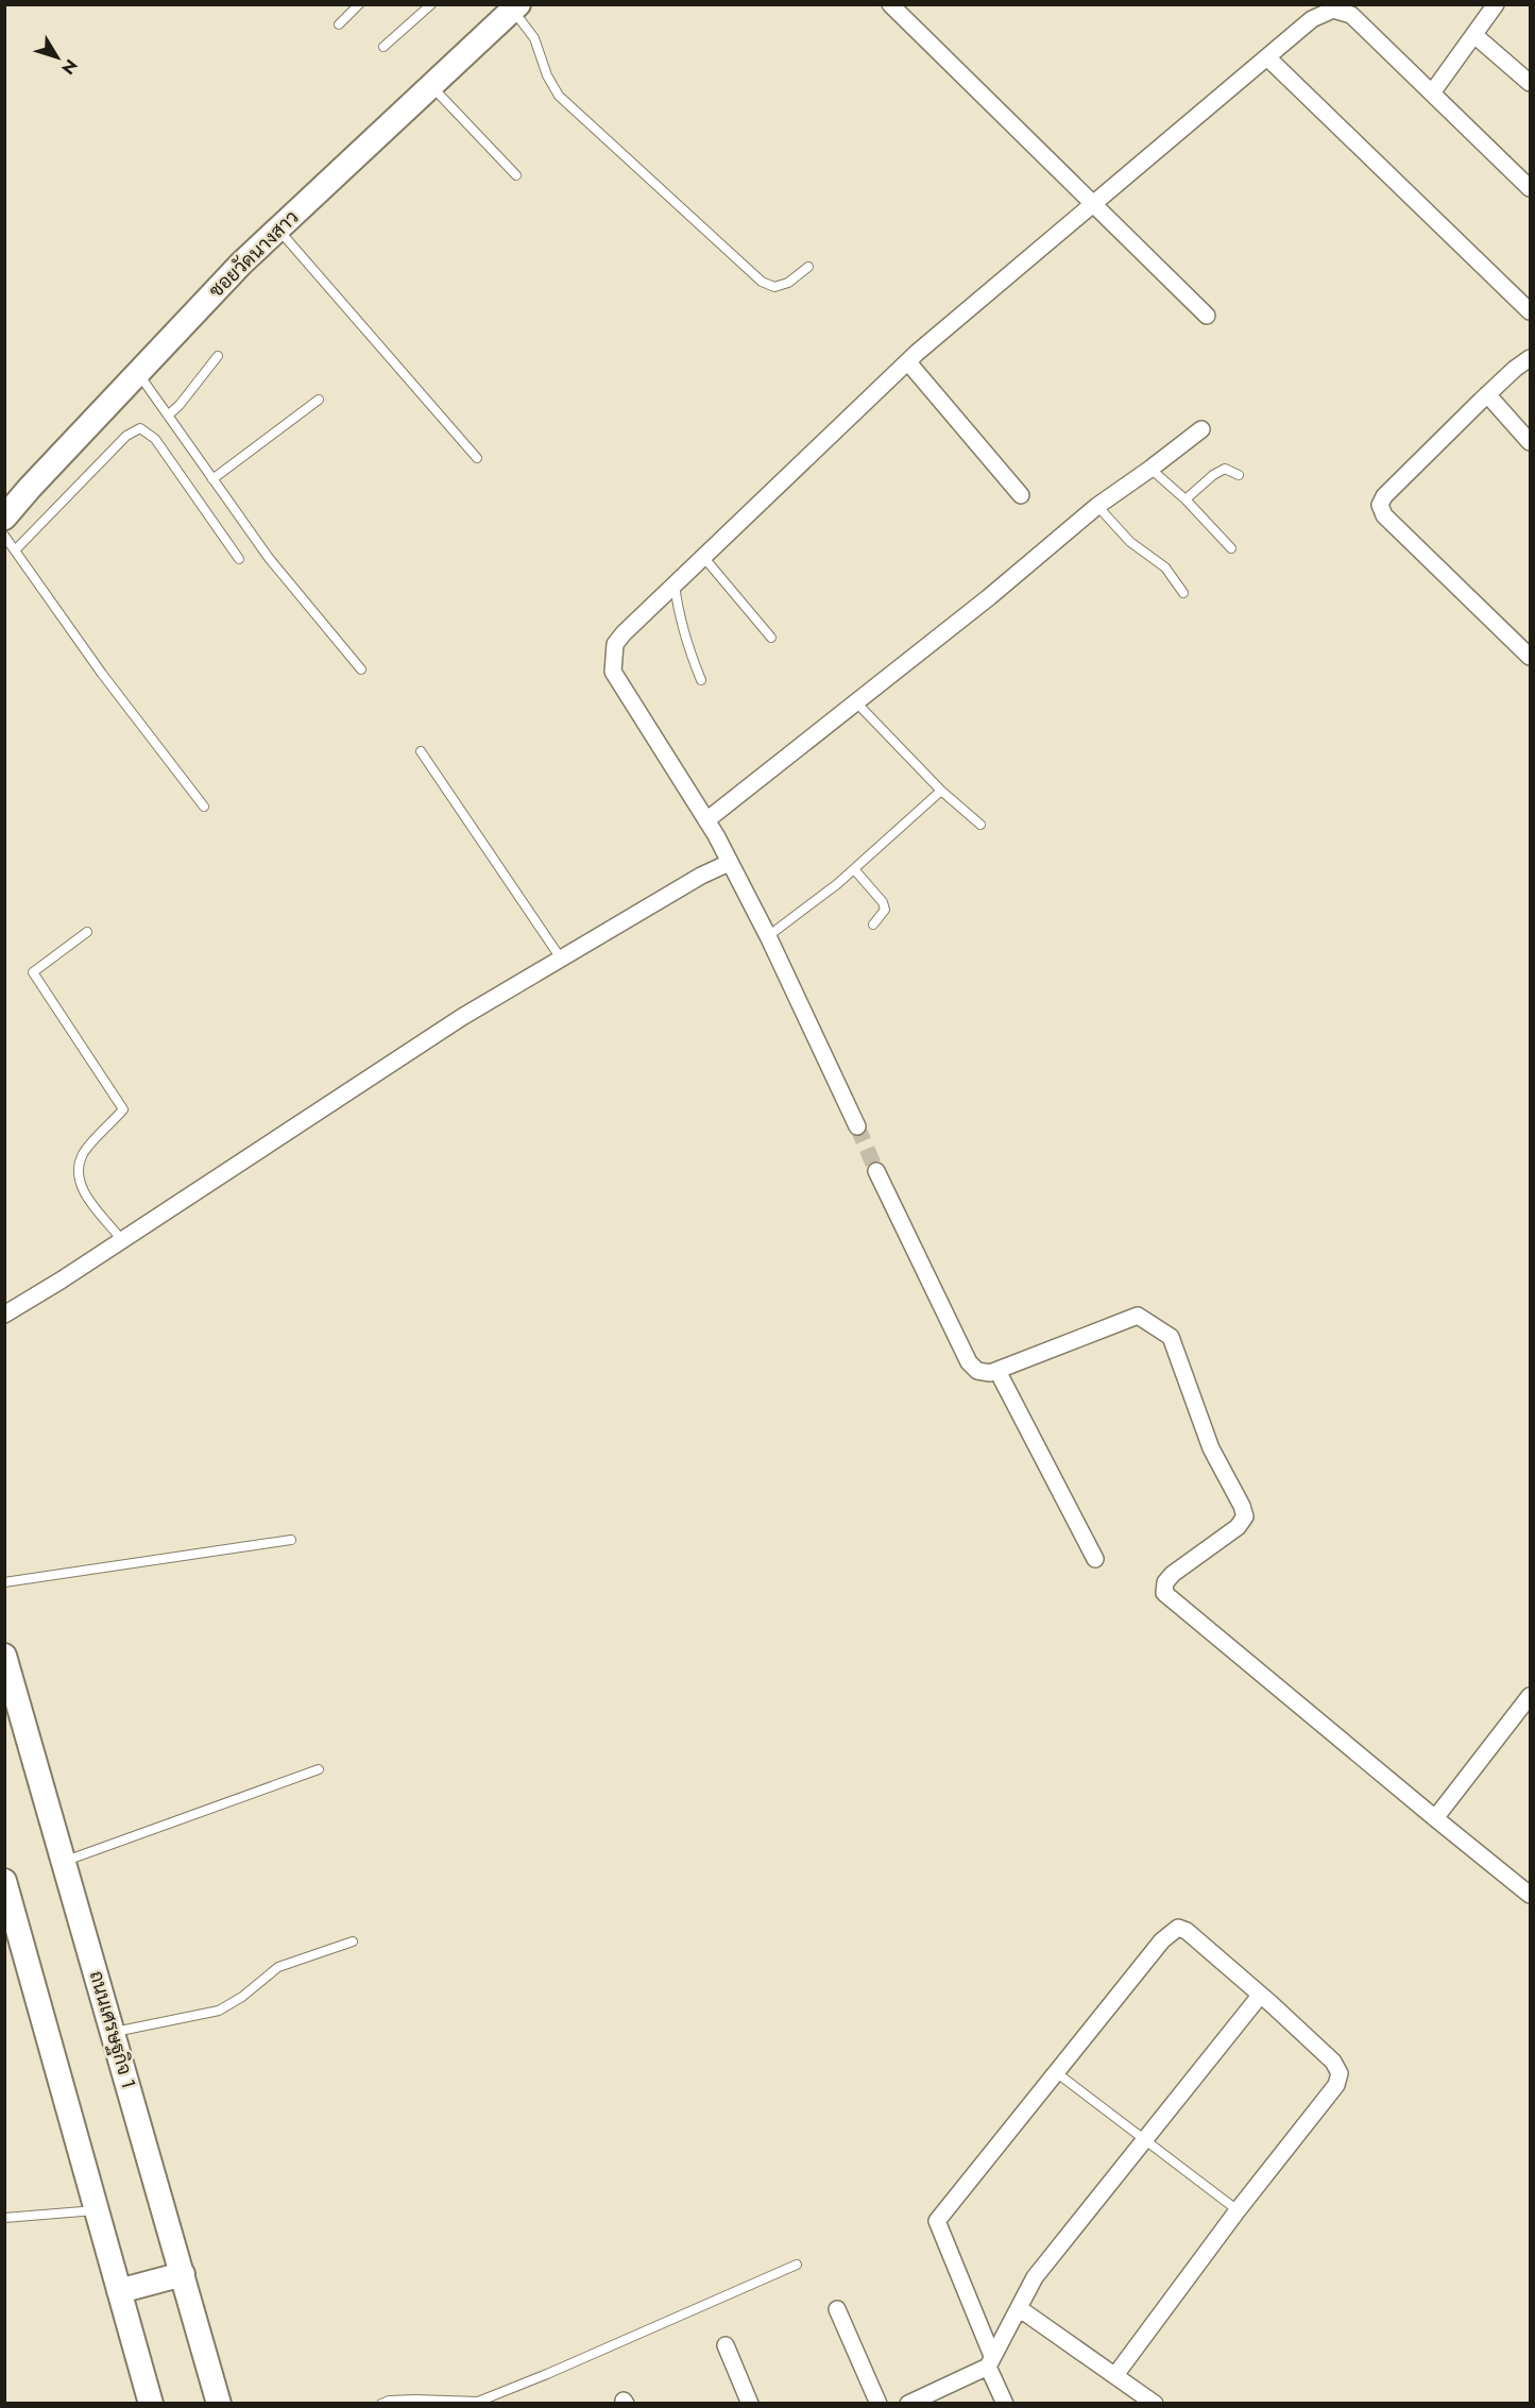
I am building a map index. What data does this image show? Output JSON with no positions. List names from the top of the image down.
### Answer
{
  "streets": {
    "main road": ["ซอยวัดนางสาว", "ถนนเศรษฐกิจ 1"]
  },
  "north": "bottom right"
}
